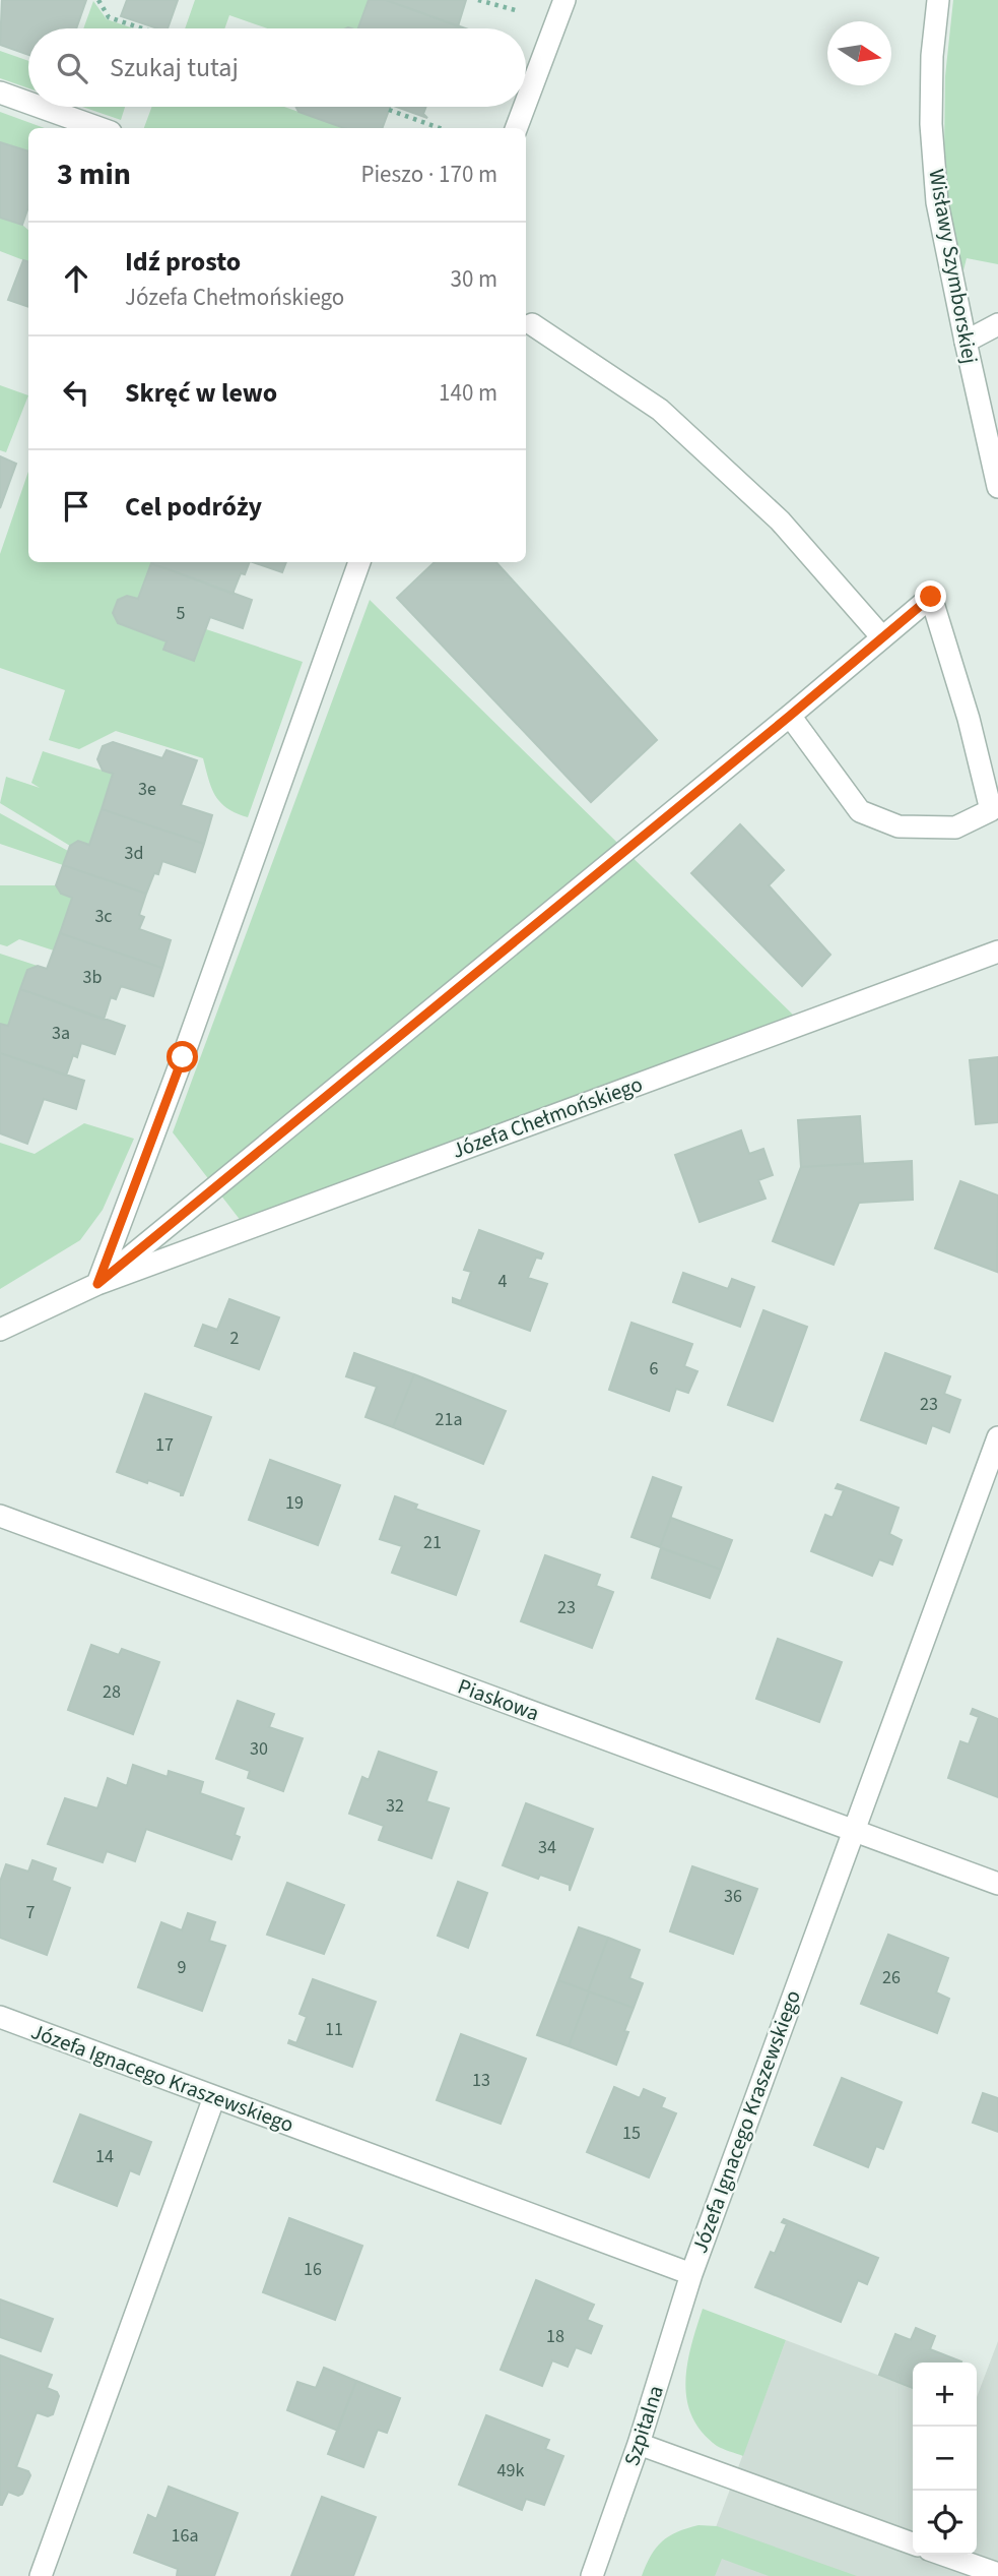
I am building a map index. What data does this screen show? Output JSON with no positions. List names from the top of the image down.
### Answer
{
  "streets": {
    "street": [
      "Wisławy Szymborskiej",
      "Józefa Chełmońskiego",
      "Piaskowa",
      "Józefa Ignacego Kraszewskiego",
      "Szpitalna"
    ]
  },
  "crossings": [
    ["Piaskowa", "Józefa Ignacego Kraszewskiego"],
    ["Józefa Ignacego Kraszewskiego", "Szpitalna"]
  ],
  "house_numbers": [
    "5",
    "3e",
    "3d",
    "3c",
    "3b",
    "3a",
    "4",
    "2",
    "6",
    "23",
    "21a",
    "17",
    "19",
    "21",
    "23",
    "28",
    "30",
    "32",
    "34",
    "36",
    "7",
    "9",
    "26",
    "11",
    "13",
    "15",
    "14",
    "16",
    "18",
    "49k",
    "16a"
  ],
  "north": "right",
  "page": {
    "search": "Szukaj tutaj",
    "heading": ["3 min", "Pieszo · 170 m"],
    "list": [
      ["Idź prosto", "Józefa Chełmońskiego", "30 m"],
      ["Skręć w lewo", "140 m"],
      "Cel podróży"
    ],
    "map_buttons": ["+", "−"]
  }
}
